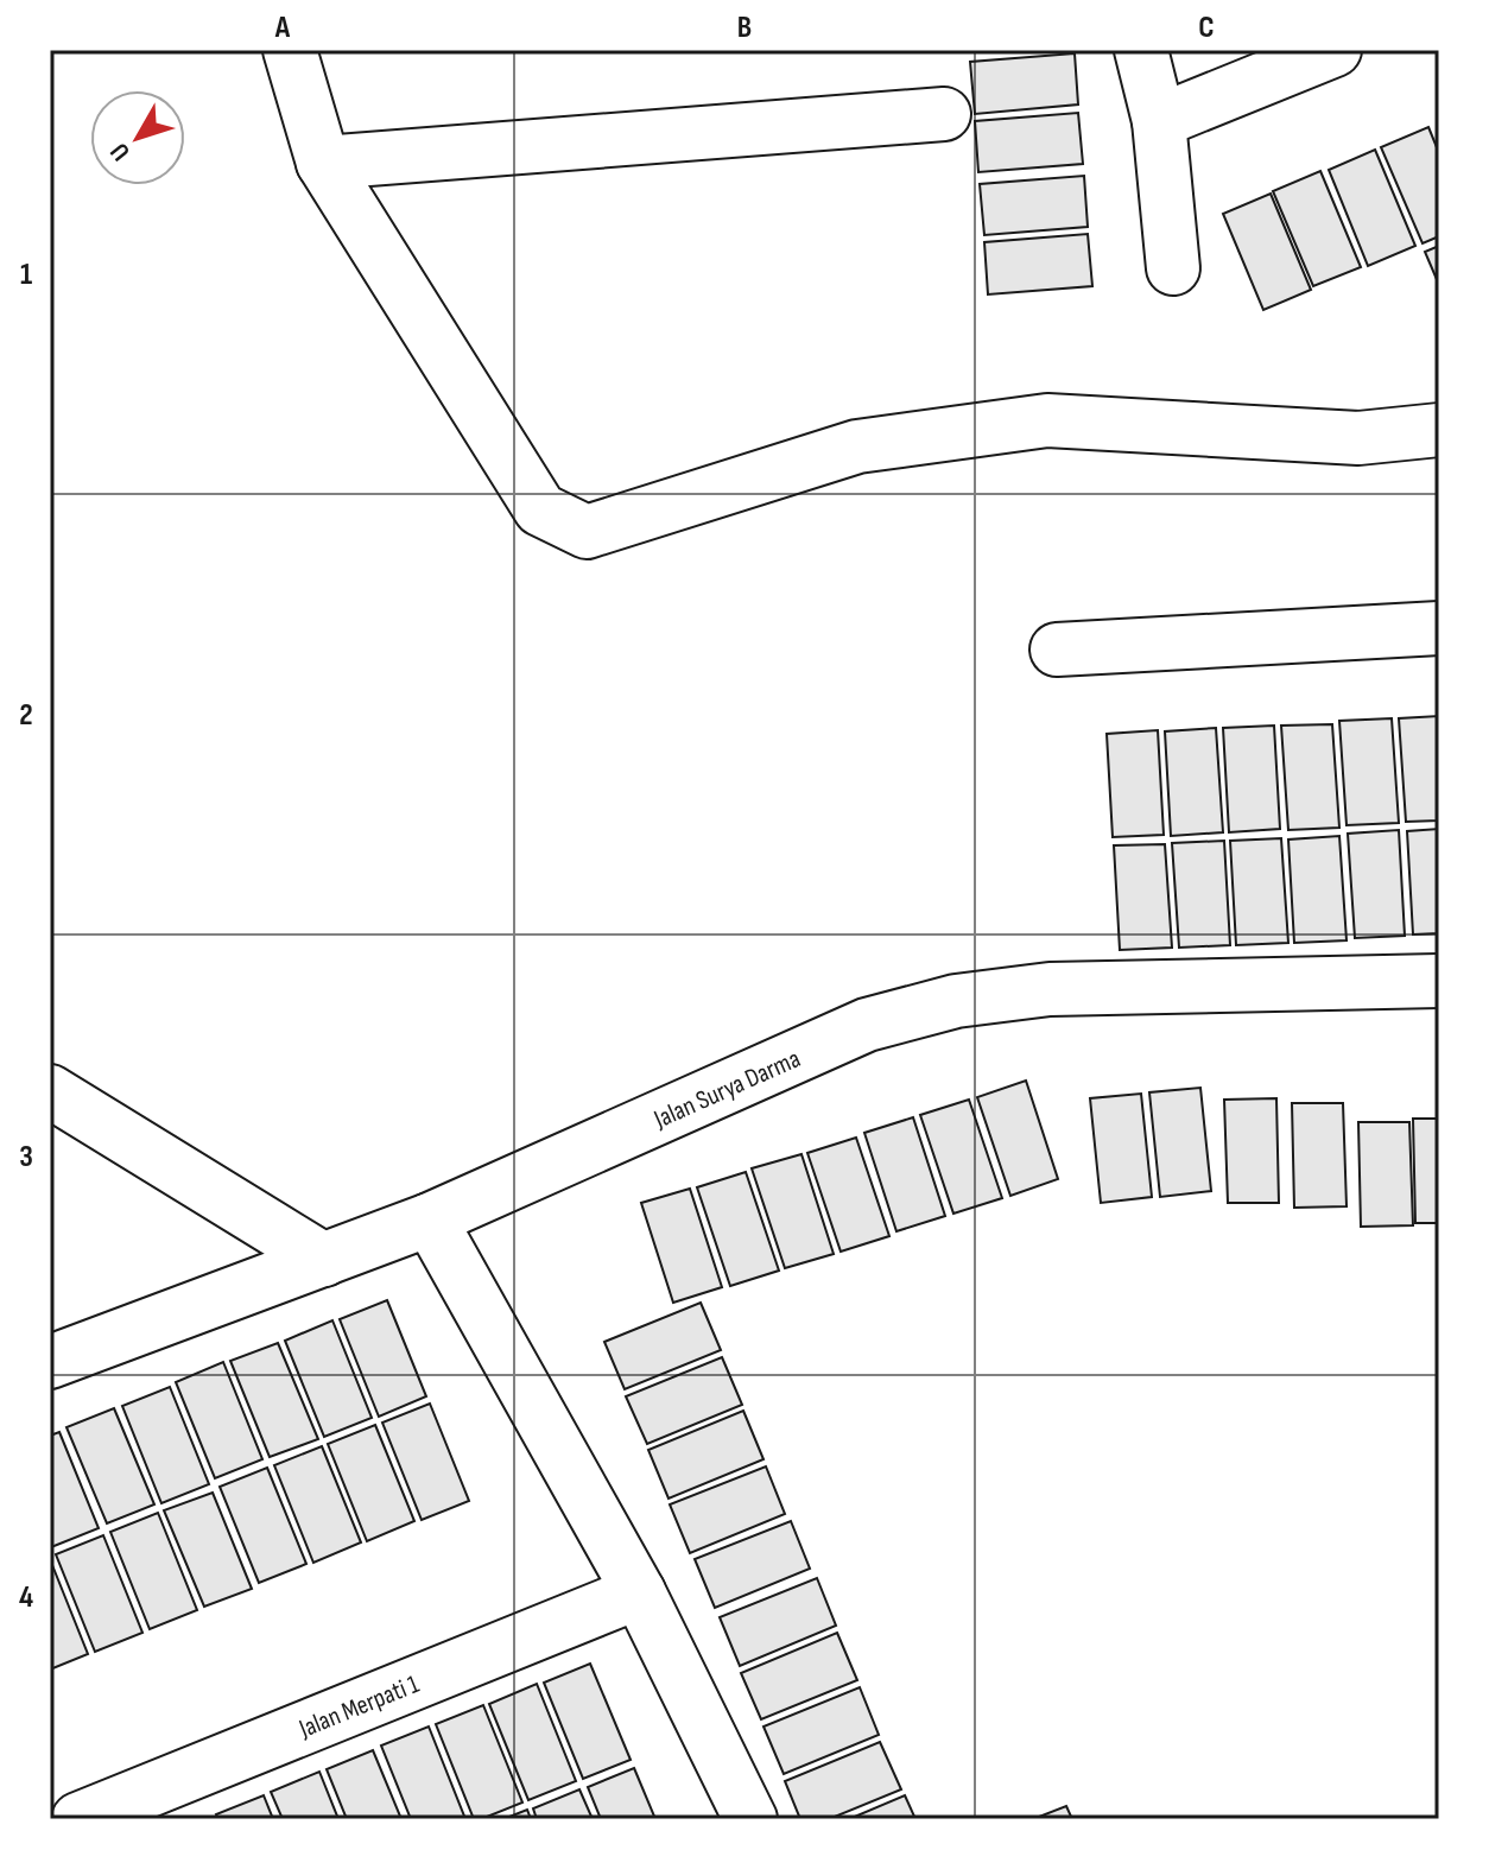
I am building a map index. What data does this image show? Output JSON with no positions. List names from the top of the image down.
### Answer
{
  "streets": {
    "street": ["Jalan Surya Darma", "Jalan Merpati 1"]
  },
  "north": "bottom left",
  "grid": {
    "columns": ["A", "B", "C"],
    "rows": [
      "1",
      "2",
      "3",
      "4"
    ]
  }
}
